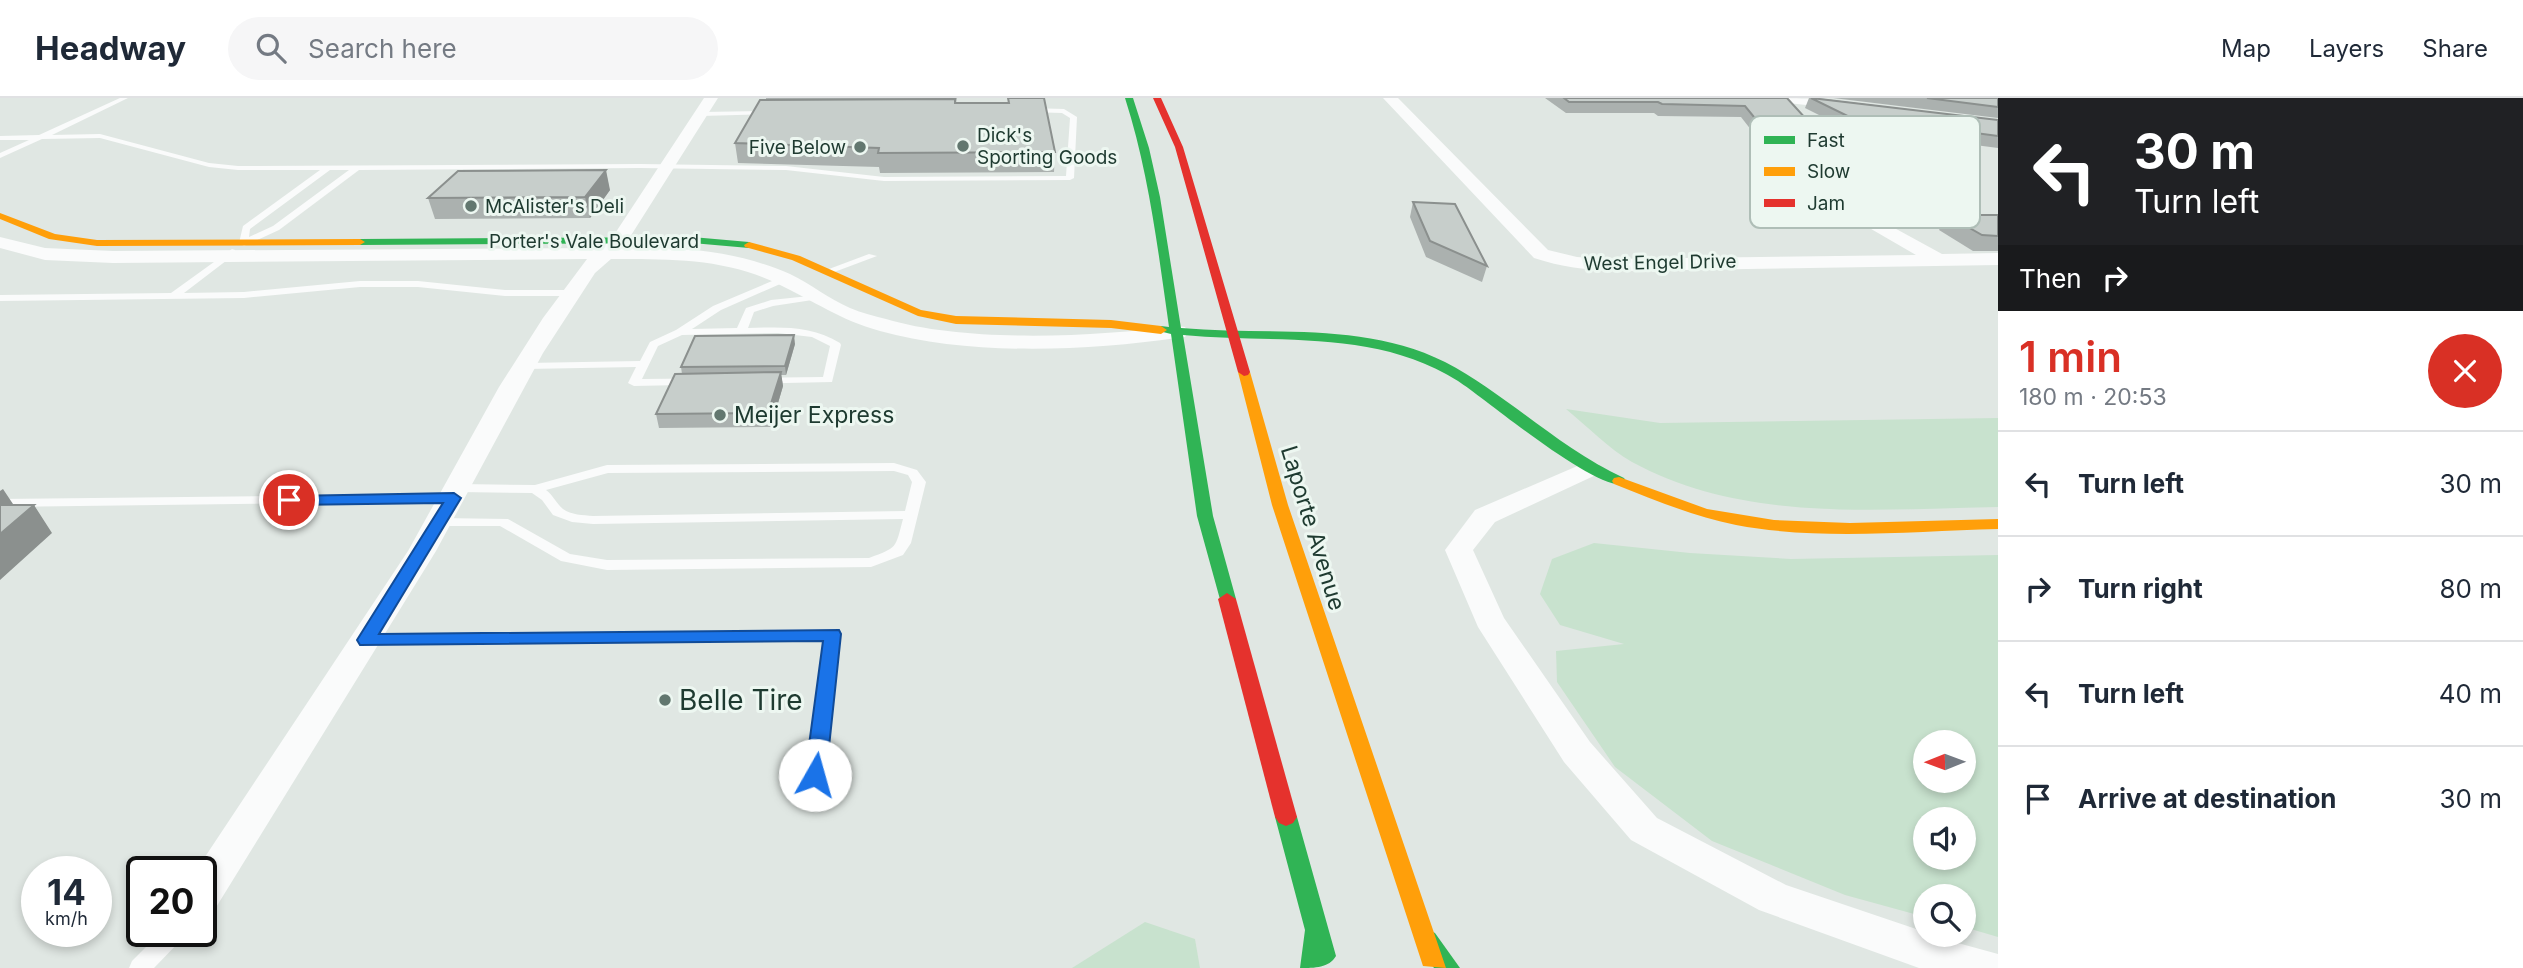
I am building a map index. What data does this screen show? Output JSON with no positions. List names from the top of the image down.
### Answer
{
  "streets": {
    "main road": ["Porter's Vale Boulevard", "Laporte Avenue"],
    "street": ["West Engel Drive"]
  },
  "crossings": [
    ["Porter's Vale Boulevard", "Laporte Avenue"]
  ],
  "places": [
    "Dick's Sporting Goods",
    "Five Below",
    "McAlister's Deli",
    "Meijer Express",
    "Belle Tire"
  ],
  "legend": ["Fast", "Slow", "Jam"],
  "north": "left",
  "page": {
    "header": "Headway",
    "search": "Search here",
    "nav": ["Map", "Layers", "Share"],
    "turn": ["30 m", "Turn left"],
    "then": "Then",
    "heading": ["1 min", "180 m · 20:53"],
    "list": [
      {
        "name": "Turn left",
        "value": "30 m"
      },
      {
        "name": "Turn right",
        "value": "80 m"
      },
      {
        "name": "Turn left",
        "value": "40 m"
      },
      {
        "name": "Arrive at destination",
        "value": "30 m"
      }
    ],
    "speed": "14 km/h",
    "limit": "20"
  }
}
